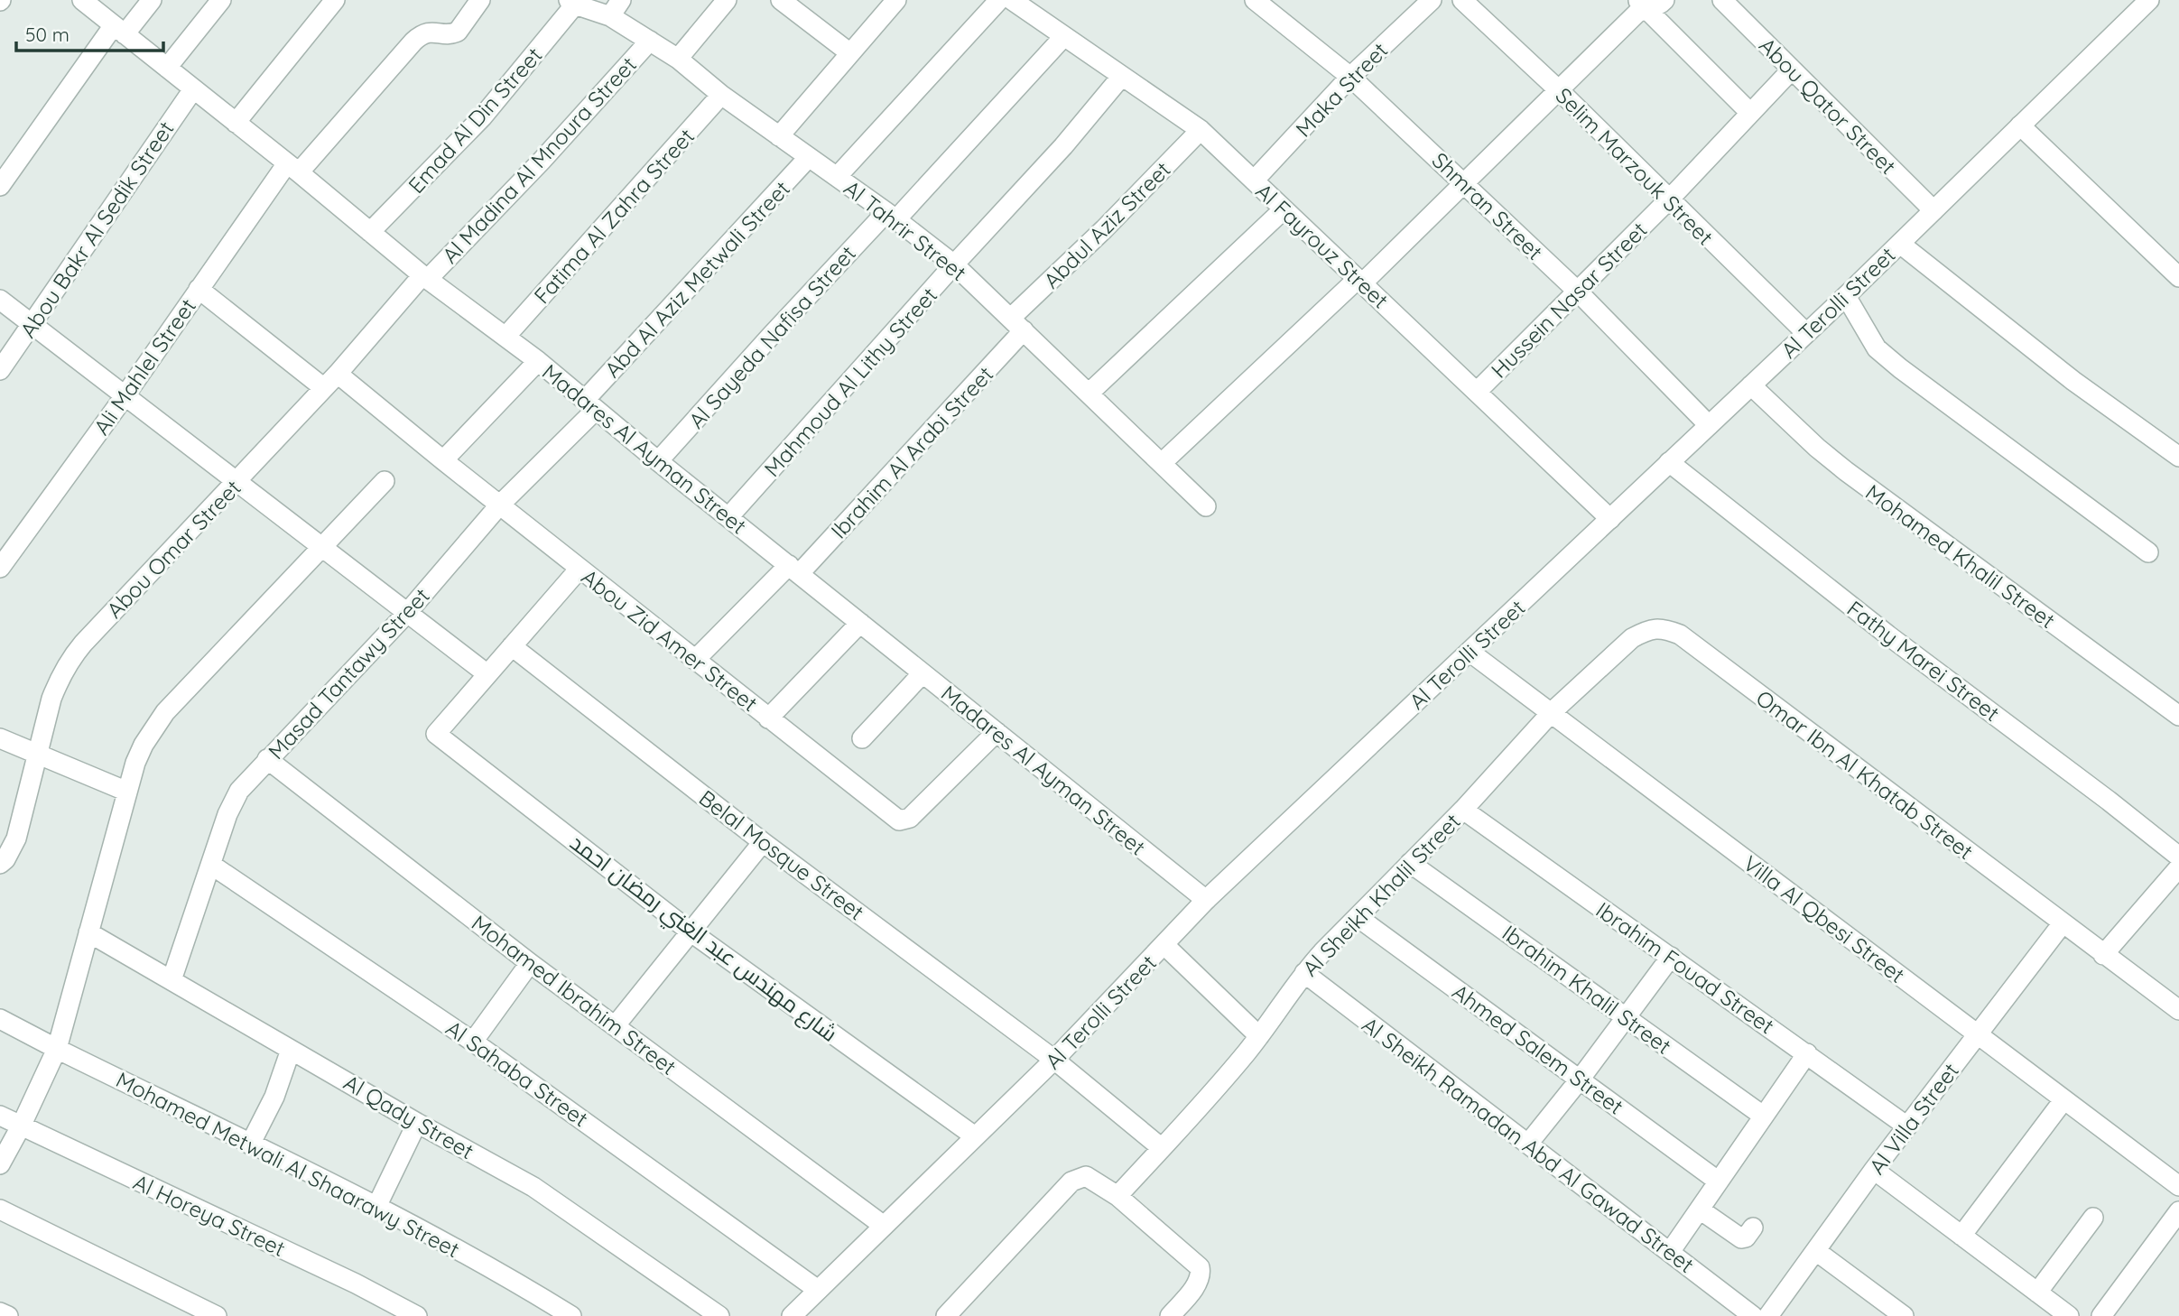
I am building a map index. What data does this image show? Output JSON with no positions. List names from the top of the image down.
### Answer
{
  "streets": {
    "street": [
      "Maka Street",
      "Abou Qator Street",
      "Emad Al Din Street",
      "Al Madina Al Mnoura Street",
      "Selim Marzouk Street",
      "Shmran Street",
      "Fatima Al Zahra Street",
      "Abdul Aziz Street",
      "Abou Bakr Al Sedik Street",
      "Al Tahrir Street",
      "Al Fayrouz Street",
      "Abd Al Aziz Metwali Street",
      "Hussein Nasar Street",
      "Al Terolli Street",
      "Al Sayeda Nafisa Street",
      "Ali Mahlel Street",
      "Mahmoud Al Lithy Street",
      "Madares Al Ayman Street",
      "Ibrahim Al Arabi Street",
      "Abou Omar Street",
      "Mohamed Khalil Street",
      "Abou Zid Amer Street",
      "Fathy Marei Street",
      "Masad Tantawy Street",
      "Omar Ibn Al Khatab Street",
      "Belal Mosque Street",
      "Al Sheikh Khalil Street",
      "Villa Al Qbesi Street",
      "شارع مهندس عبد الغني رمضان احمد",
      "Ibrahim Fouad Street",
      "Ibrahim Khalil Street",
      "Mohamed Ibrahim Street",
      "Ahmed Salem Street",
      "Al Sahaba Street",
      "Al Qady Street",
      "Al Villa Street",
      "Al Sheikh Ramadan Abd Al Gawad Street",
      "Mohamed Metwali Al Shaarawy Street",
      "Al Horeya Street"
    ]
  },
  "crossings": [
    ["Maka Street", "Shmran Street"],
    ["Maka Street", "Al Fayrouz Street"],
    ["Abou Qator Street", "Hussein Nasar Street"],
    ["Abou Qator Street", "Al Terolli Street"],
    ["Emad Al Din Street", "Al Tahrir Street"],
    ["Emad Al Din Street", "Madares Al Ayman Street"],
    ["Al Madina Al Mnoura Street", "Al Tahrir Street"],
    ["Al Madina Al Mnoura Street", "Madares Al Ayman Street"],
    ["Al Madina Al Mnoura Street", "Abou Omar Street"],
    ["Selim Marzouk Street", "Hussein Nasar Street"],
    ["Selim Marzouk Street", "Al Terolli Street"],
    ["Shmran Street", "Hussein Nasar Street"],
    ["Shmran Street", "Al Terolli Street"],
    ["Fatima Al Zahra Street", "Al Tahrir Street"],
    ["Fatima Al Zahra Street", "Madares Al Ayman Street"],
    ["Abdul Aziz Street", "Al Tahrir Street"],
    ["Abdul Aziz Street", "Al Fayrouz Street"],
    ["Abdul Aziz Street", "Ibrahim Al Arabi Street"],
    ["Abou Bakr Al Sedik Street", "Madares Al Ayman Street"],
    ["Al Tahrir Street", "Abd Al Aziz Metwali Street"],
    ["Al Tahrir Street", "Al Sayeda Nafisa Street"],
    ["Al Tahrir Street", "Mahmoud Al Lithy Street"],
    ["Al Tahrir Street", "Ibrahim Al Arabi Street"],
    ["Al Fayrouz Street", "Hussein Nasar Street"],
    ["Al Fayrouz Street", "Al Terolli Street"],
    ["Al Fayrouz Street", "Al Sayeda Nafisa Street"],
    ["Al Fayrouz Street", "Mahmoud Al Lithy Street"],
    ["Abd Al Aziz Metwali Street", "Madares Al Ayman Street"],
    ["Abd Al Aziz Metwali Street", "Masad Tantawy Street"],
    ["Al Terolli Street", "Madares Al Ayman Street"],
    ["Al Terolli Street", "Mohamed Khalil Street"],
    ["Al Terolli Street", "Fathy Marei Street"],
    ["Al Terolli Street", "Belal Mosque Street"],
    ["Al Terolli Street", "Villa Al Qbesi Street"],
    ["Al Terolli Street", "شارع مهندس عبد الغني رمضان احمد"],
    ["Al Terolli Street", "Mohamed Ibrahim Street"],
    ["Al Terolli Street", "Al Sahaba Street"],
    ["Al Sayeda Nafisa Street", "Madares Al Ayman Street"],
    ["Ali Mahlel Street", "Madares Al Ayman Street"],
    ["Mahmoud Al Lithy Street", "Madares Al Ayman Street"],
    ["Madares Al Ayman Street", "Ibrahim Al Arabi Street"],
    ["Madares Al Ayman Street", "Abou Omar Street"],
    ["Madares Al Ayman Street", "Abou Zid Amer Street"],
    ["Madares Al Ayman Street", "Masad Tantawy Street"],
    ["Ibrahim Al Arabi Street", "Abou Zid Amer Street"],
    ["Abou Omar Street", "Abou Zid Amer Street"],
    ["Abou Zid Amer Street", "Masad Tantawy Street"],
    ["Masad Tantawy Street", "Mohamed Ibrahim Street"],
    ["Masad Tantawy Street", "Al Sahaba Street"],
    ["Masad Tantawy Street", "Al Qady Street"],
    ["Omar Ibn Al Khatab Street", "Al Sheikh Khalil Street"],
    ["Omar Ibn Al Khatab Street", "Villa Al Qbesi Street"],
    ["Omar Ibn Al Khatab Street", "Al Villa Street"],
    ["Belal Mosque Street", "Al Sheikh Khalil Street"],
    ["Al Sheikh Khalil Street", "Villa Al Qbesi Street"],
    ["Al Sheikh Khalil Street", "Ibrahim Fouad Street"],
    ["Al Sheikh Khalil Street", "Ibrahim Khalil Street"],
    ["Al Sheikh Khalil Street", "Ahmed Salem Street"],
    ["Al Sheikh Khalil Street", "Al Sheikh Ramadan Abd Al Gawad Street"],
    ["Villa Al Qbesi Street", "Al Villa Street"],
    ["Ibrahim Fouad Street", "Al Villa Street"]
  ],
  "scale_bar": "50 m"
}
